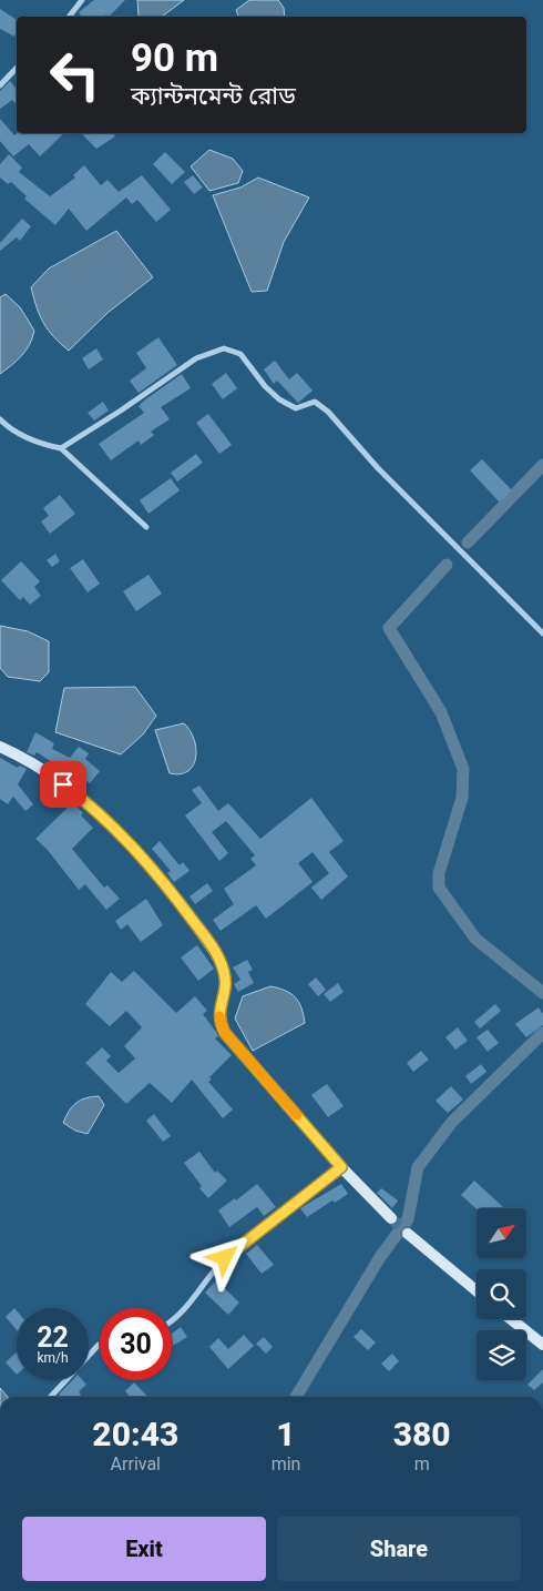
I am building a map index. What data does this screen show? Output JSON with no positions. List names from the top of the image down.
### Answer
{
  "north": "top right",
  "page": {
    "turn": ["90 m", "ক্যান্টনমেন্ট রোড"],
    "speed": "22 km/h",
    "limit": "30",
    "eta": [
      "20:43",
      "Arrival",
      "1",
      "min",
      "380",
      "m"
    ],
    "buttons": ["Exit", "Share"]
  }
}
